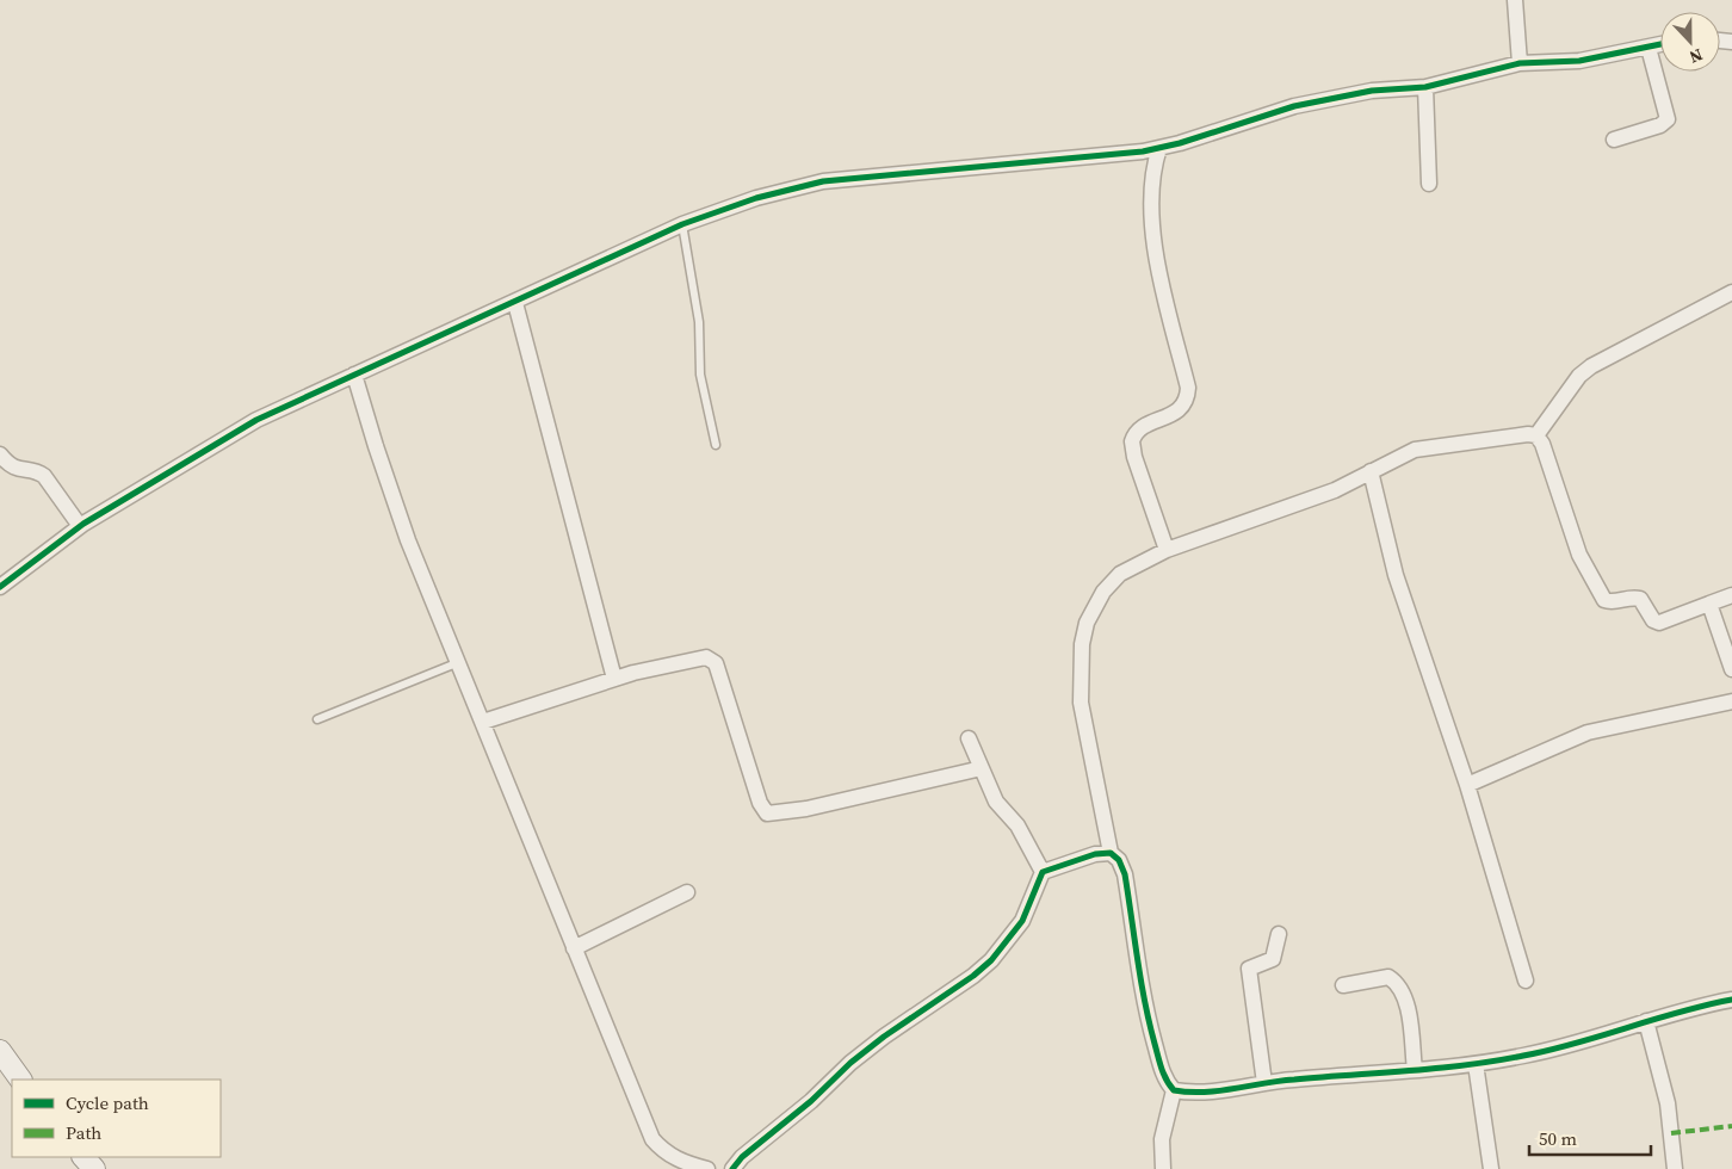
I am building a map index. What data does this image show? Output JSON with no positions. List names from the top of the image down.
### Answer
{
  "legend": ["Cycle path", "Path"],
  "scale_bar": "50 m",
  "north": "bottom"
}
